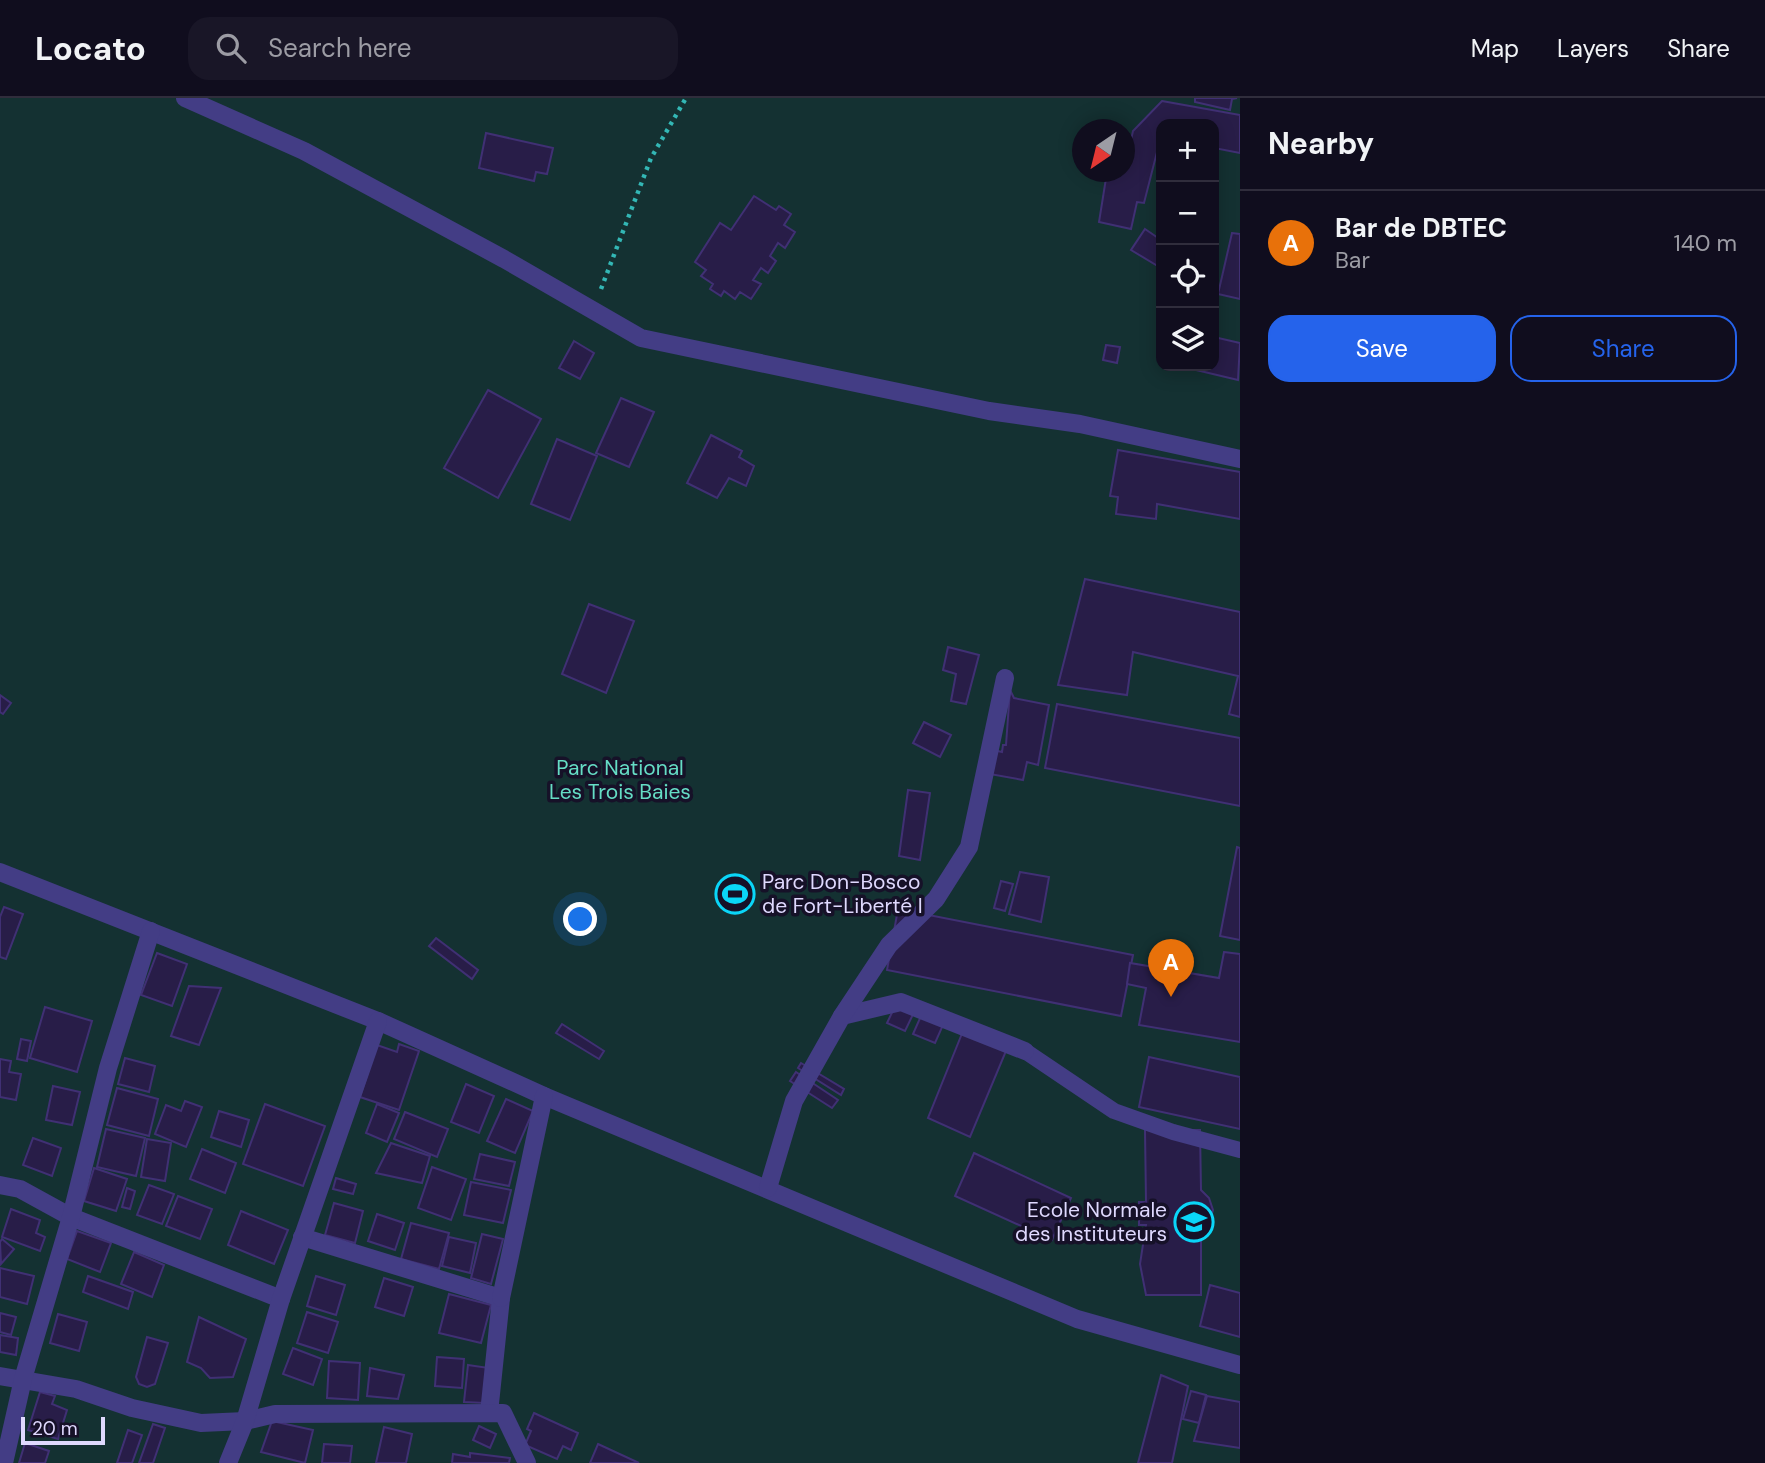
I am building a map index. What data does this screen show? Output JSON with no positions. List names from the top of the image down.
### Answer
{
  "parks": ["Parc National Les Trois Baies"],
  "places": {
    "sports": ["Parc Don-Bosco de Fort-Liberté I"],
    "school or university": ["Ecole Normale des Instituteurs"]
  },
  "scale_bar": "20 m",
  "north": "bottom left",
  "page": {
    "header": "Locato",
    "search": "Search here",
    "nav": ["Map", "Layers", "Share"],
    "heading": "Nearby",
    "map_buttons": ["+", "−"],
    "list": [
      {
        "mark": "A",
        "name": "Bar de DBTEC",
        "note": "Bar",
        "value": "140 m"
      }
    ],
    "buttons": ["Save", "Share"],
    "pins": "A",
    "scale": "20 m"
  }
}
